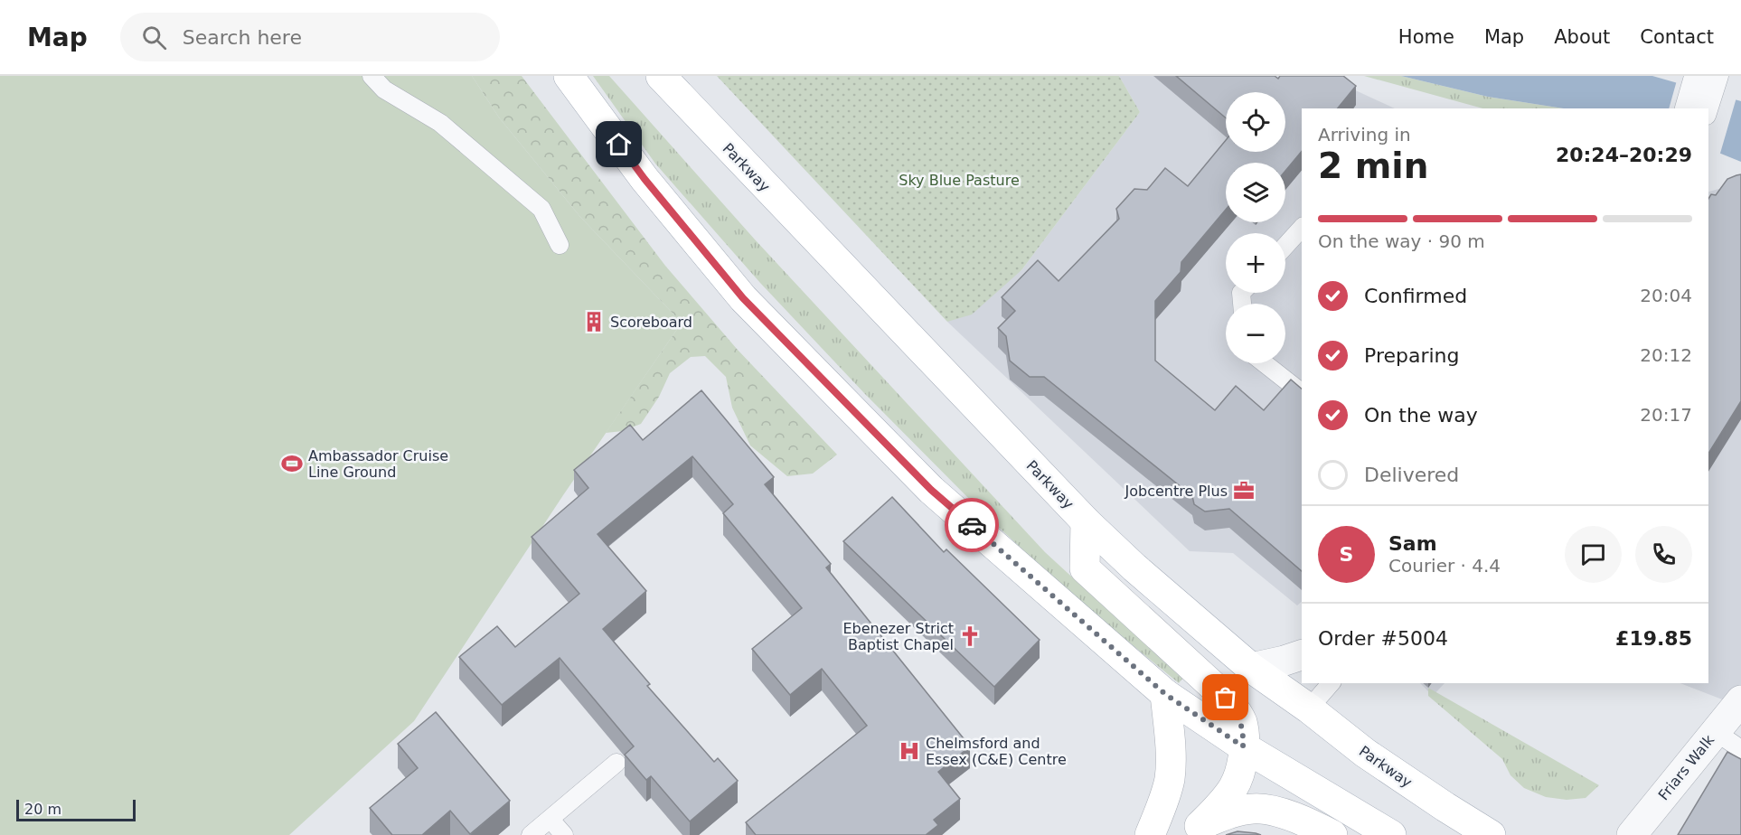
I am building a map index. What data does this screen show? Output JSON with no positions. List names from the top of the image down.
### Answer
{
  "streets": {
    "main road": ["Parkway"],
    "street": ["Friars Walk"]
  },
  "parks": ["Sky Blue Pasture"],
  "places": {
    "building": ["Scoreboard"],
    "sports": ["Ambassador Cruise Line Ground"],
    "office": ["Jobcentre Plus"],
    "church": ["Ebenezer Strict Baptist Chapel"],
    "hospital": ["Chelmsford and Essex (C&E) Centre"]
  },
  "scale_bar": "20 m",
  "page": {
    "header": "Map",
    "search": "Search here",
    "nav": [
      "Home",
      "Map",
      "About",
      "Contact"
    ],
    "map_buttons": ["+", "−"],
    "heading": ["2 min", "Arriving in", "20:24–20:29"],
    "panel": [
      "Sam",
      "Courier · 4.4",
      "Order #5004",
      "£19.85"
    ],
    "bar": "On the way · 90 m",
    "list": [
      ["Confirmed", "20:04"],
      ["Preparing", "20:12"],
      ["On the way", "20:17"],
      "Delivered"
    ],
    "round": "S",
    "scale": "20 m"
  }
}
